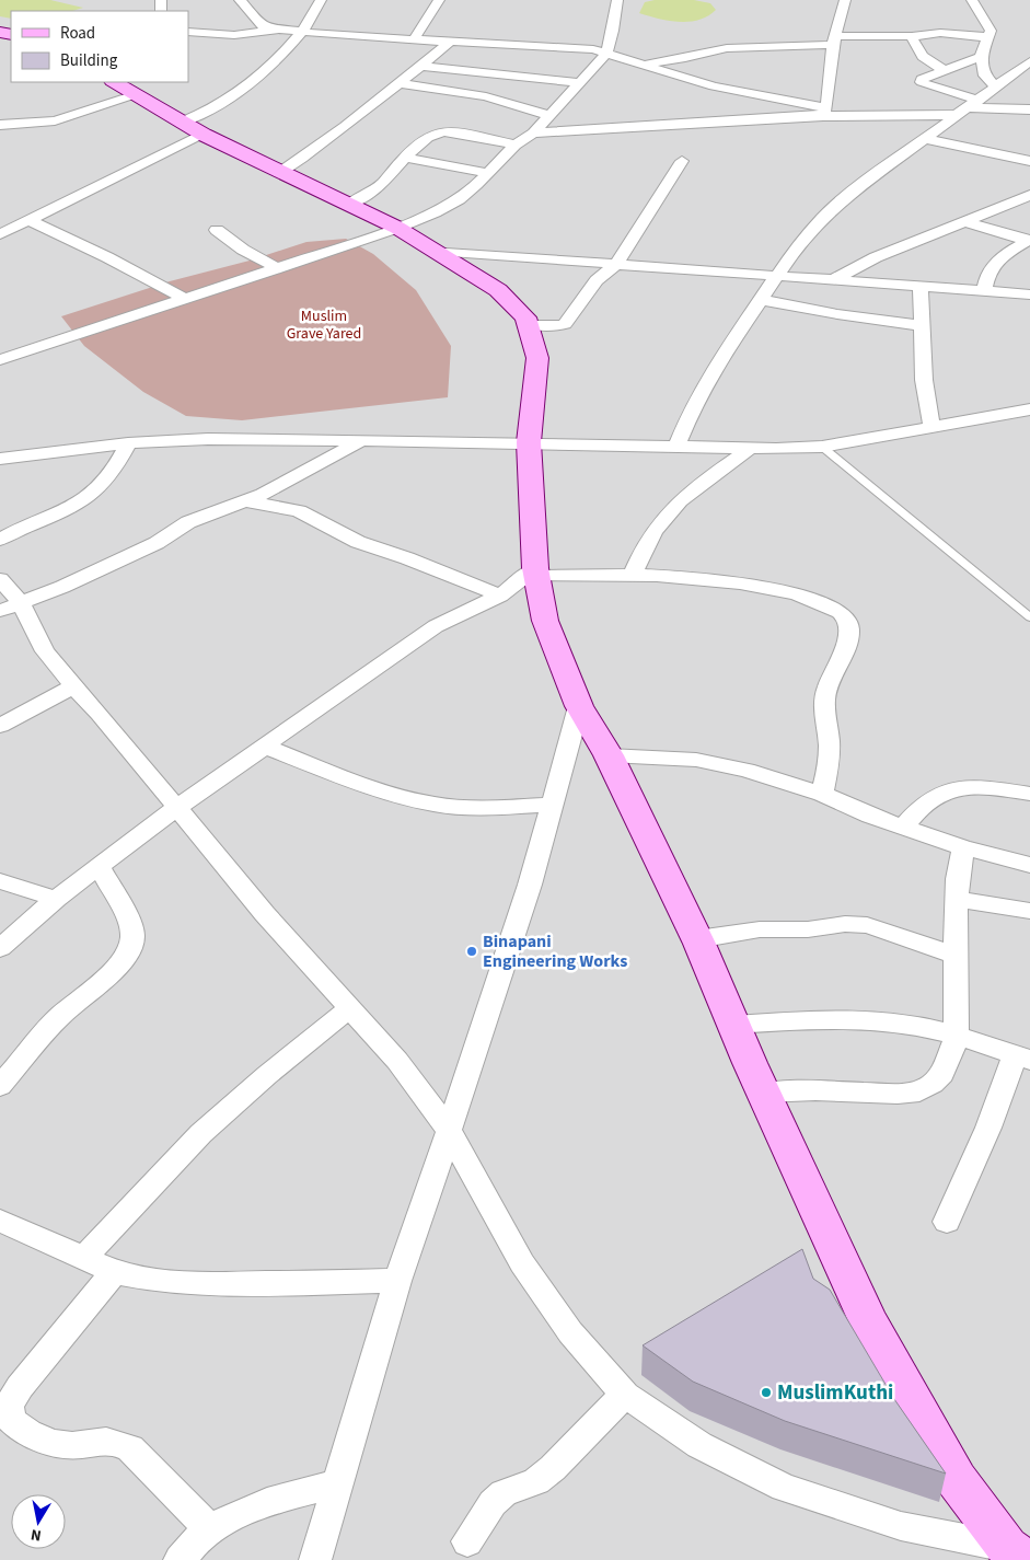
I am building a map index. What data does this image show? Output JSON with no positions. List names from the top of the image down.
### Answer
{
  "parks": ["Muslim Grave Yared"],
  "places": ["Binapani Engineering Works", "MuslimKuthi"],
  "legend": ["Road", "Building"],
  "north": "bottom"
}
